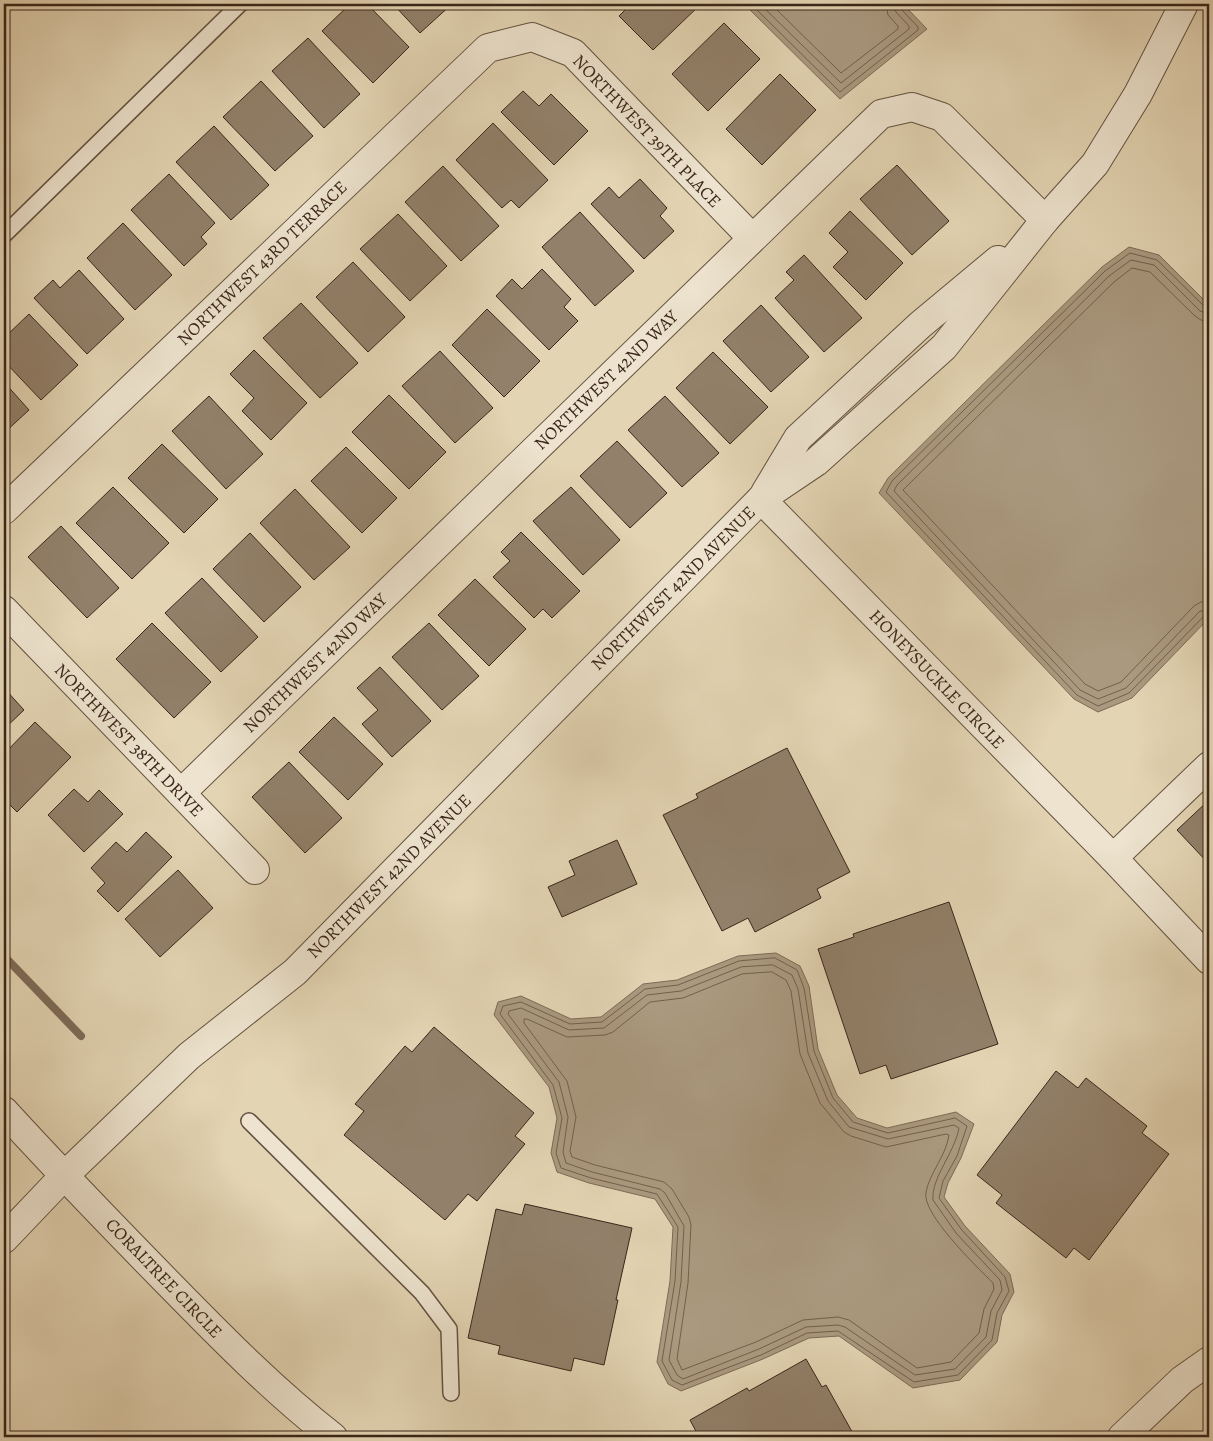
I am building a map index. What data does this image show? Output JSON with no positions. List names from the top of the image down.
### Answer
{
  "streets": {
    "street": [
      "NORTHWEST 39TH PLACE",
      "NORTHWEST 43RD TERRACE",
      "NORTHWEST 42ND WAY",
      "NORTHWEST 42ND AVENUE",
      "HONEYSUCKLE CIRCLE",
      "NORTHWEST 38TH DRIVE",
      "CORALTREE CIRCLE"
    ]
  },
  "crossings": [
    ["NORTHWEST 39TH PLACE", "NORTHWEST 43RD TERRACE"],
    ["NORTHWEST 39TH PLACE", "NORTHWEST 42ND WAY"],
    ["NORTHWEST 42ND WAY", "NORTHWEST 42ND AVENUE"],
    ["NORTHWEST 42ND WAY", "NORTHWEST 38TH DRIVE"],
    ["NORTHWEST 42ND AVENUE", "HONEYSUCKLE CIRCLE"],
    ["NORTHWEST 42ND AVENUE", "CORALTREE CIRCLE"]
  ]
}
